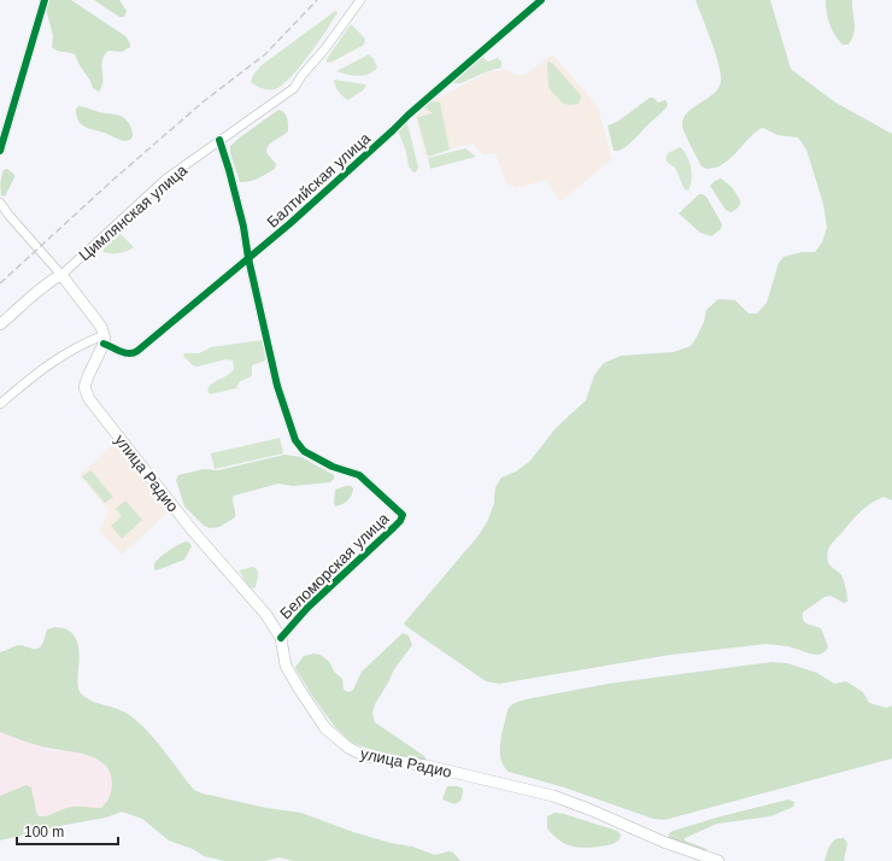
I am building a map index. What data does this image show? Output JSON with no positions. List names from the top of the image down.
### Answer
{
  "streets": {
    "main road": ["улица Радио"],
    "street": ["Балтийская улица", "Цимлянская улица", "Беломорская улица"]
  },
  "crossings": [
    ["Балтийская улица", "улица Радио"],
    ["Балтийская улица", "Беломорская улица"],
    ["улица Радио", "Беломорская улица"]
  ],
  "scale_bar": "100 m"
}
